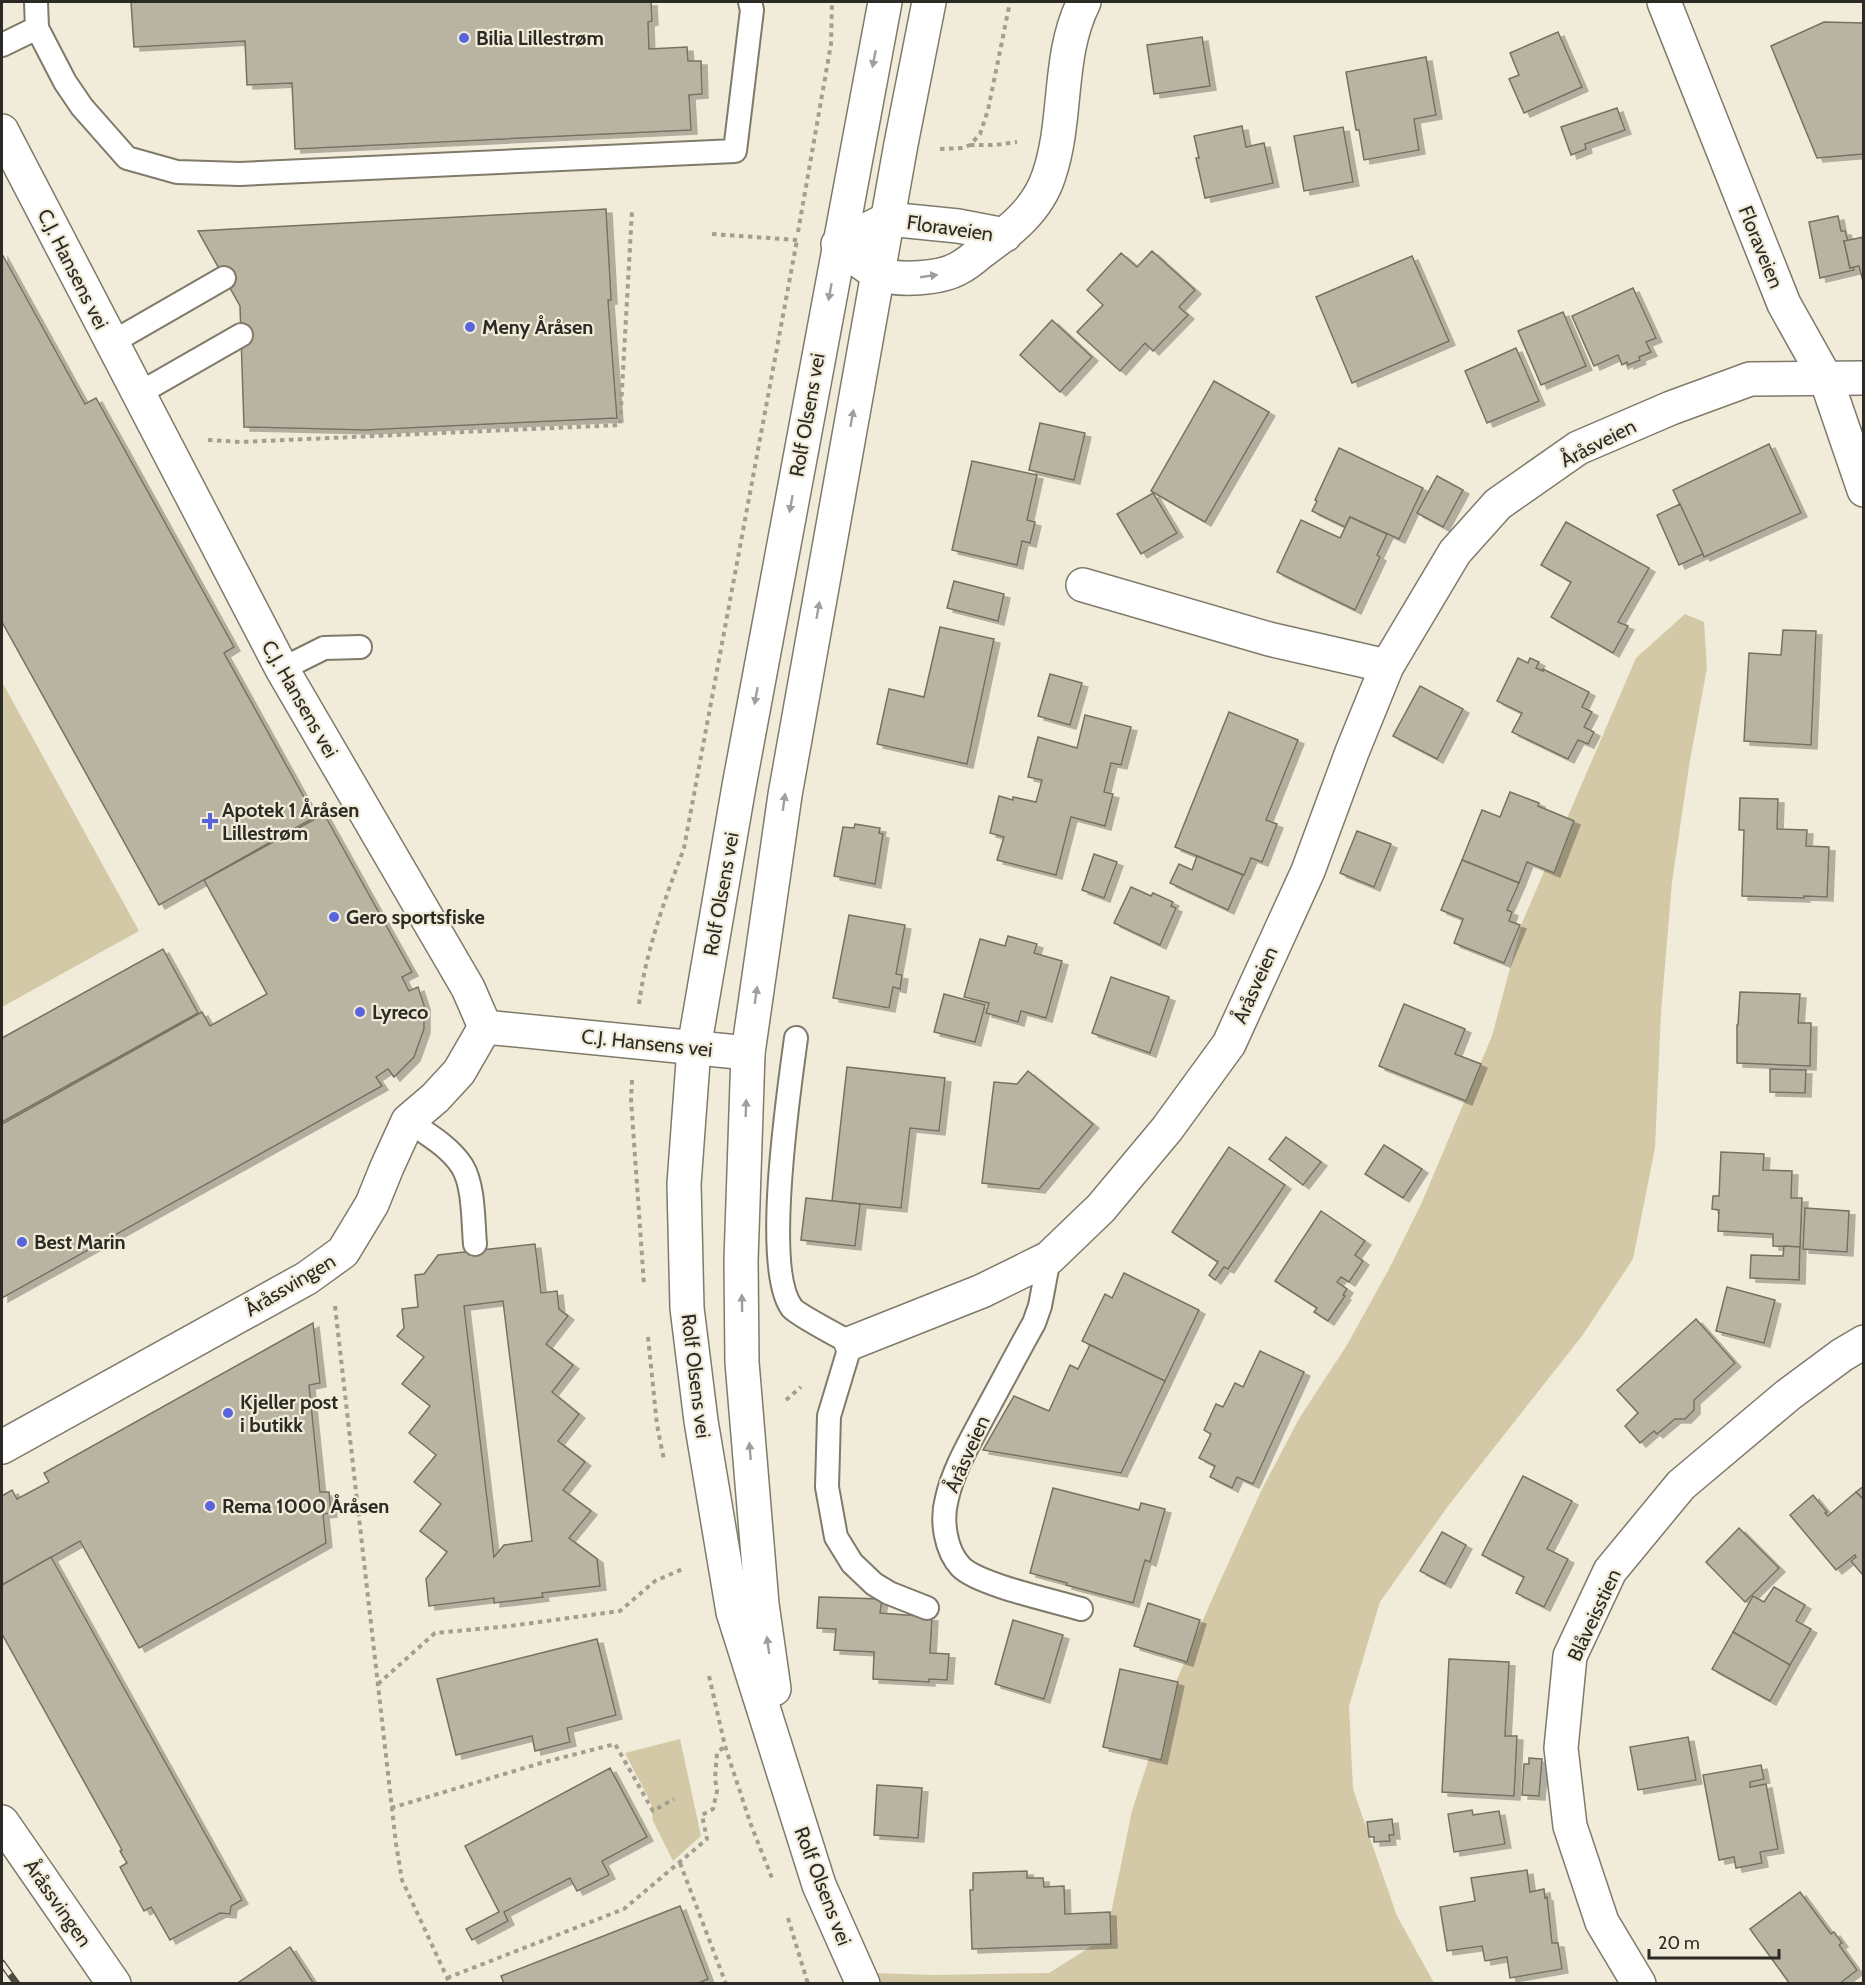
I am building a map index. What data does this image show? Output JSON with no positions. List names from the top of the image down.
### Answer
{
  "streets": {
    "street": [
      "Floraveien",
      "C.J. Hansens vei",
      "Rolf Olsens vei",
      "Åråsveien",
      "Åråssvingen",
      "Blåveisstien"
    ]
  },
  "crossings": [
    ["Floraveien", "Rolf Olsens vei"],
    ["Floraveien", "Åråsveien"],
    ["C.J. Hansens vei", "Rolf Olsens vei"],
    ["C.J. Hansens vei", "Åråssvingen"]
  ],
  "places": {
    "other": [
      "Bilia Lillestrøm",
      "Meny Åråsen",
      "Gero sportsfiske",
      "Lyreco",
      "Best Marin",
      "Kjeller post i butikk",
      "Rema 1000 Åråsen"
    ],
    "health": ["Apotek 1 Åråsen Lillestrøm"]
  },
  "scale_bar": "20 m"
}
